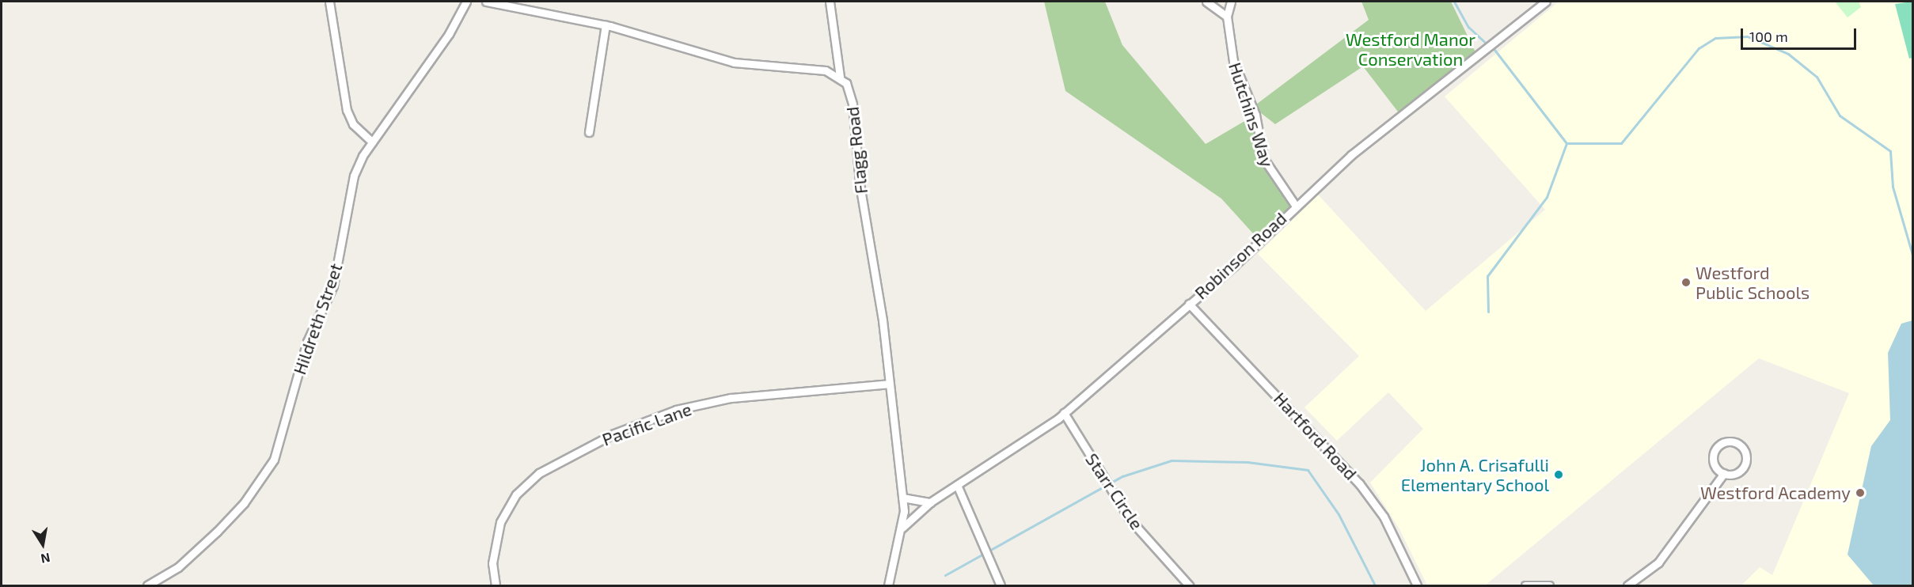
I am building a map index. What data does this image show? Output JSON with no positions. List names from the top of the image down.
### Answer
{
  "streets": {
    "street": [
      "Hutchins Way",
      "Flagg Road",
      "Robinson Road",
      "Hildreth Street",
      "Pacific Lane",
      "Hartford Road",
      "Starr Circle"
    ]
  },
  "crossings": [
    ["Hutchins Way", "Robinson Road"],
    ["Flagg Road", "Robinson Road"],
    ["Flagg Road", "Pacific Lane"],
    ["Robinson Road", "Hartford Road"],
    ["Robinson Road", "Starr Circle"]
  ],
  "parks": ["Westford Manor Conservation"],
  "places": ["Westford Public Schools", "John A. Crisafulli Elementary School", "Westford Academy"],
  "scale_bar": "100 m",
  "north": "bottom"
}
